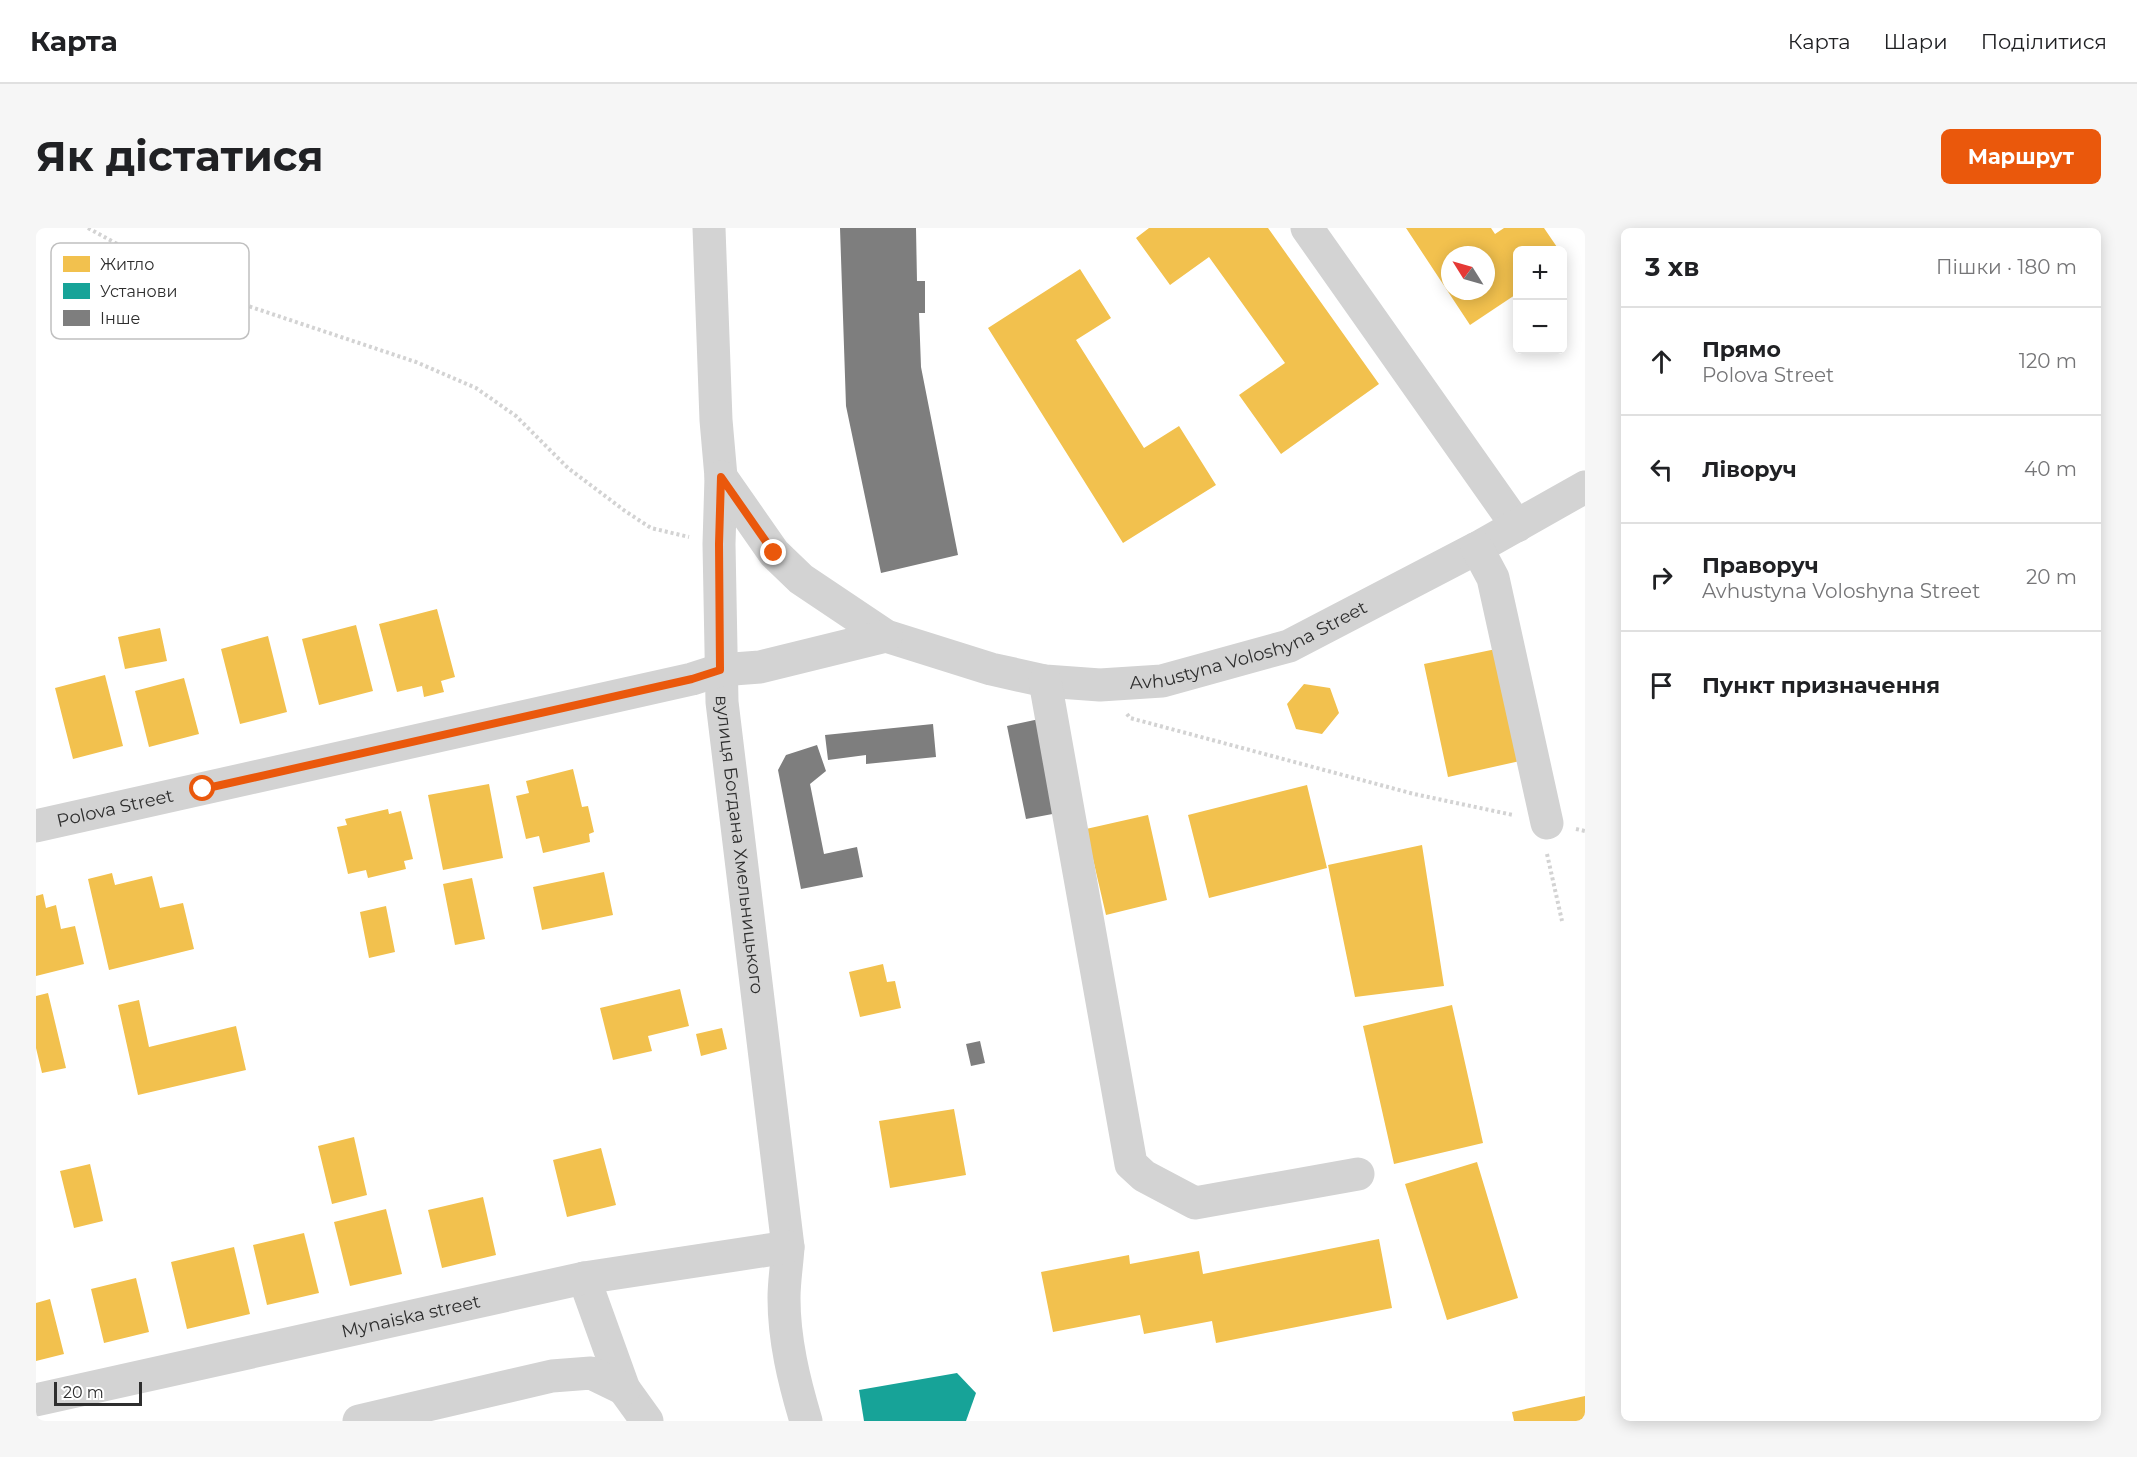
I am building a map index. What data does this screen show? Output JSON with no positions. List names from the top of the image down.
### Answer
{
  "streets": {
    "street": [
      "Avhustyna Voloshyna Street",
      "Polova Street",
      "вулиця Богдана Хмельницького",
      "Mynaiska street"
    ]
  },
  "crossings": [
    ["Avhustyna Voloshyna Street", "вулиця Богдана Хмельницького"],
    ["Polova Street", "вулиця Богдана Хмельницького"],
    ["вулиця Богдана Хмельницького", "Mynaiska street"]
  ],
  "legend": ["Житло", "Установи", "Інше"],
  "scale_bar": "20 m",
  "north": "top left",
  "page": {
    "header": "Карта",
    "nav": ["Карта", "Шари", "Поділитися"],
    "buttons": "Маршрут",
    "title": "Як дістатися",
    "heading": ["3 хв", "Пішки · 180 m"],
    "map_buttons": ["+", "−"],
    "list": [
      ["Прямо", "Polova Street", "120 m"],
      ["Ліворуч", "40 m"],
      ["Праворуч", "Avhustyna Voloshyna Street", "20 m"],
      "Пункт призначення"
    ],
    "scale": "20 m"
  }
}
